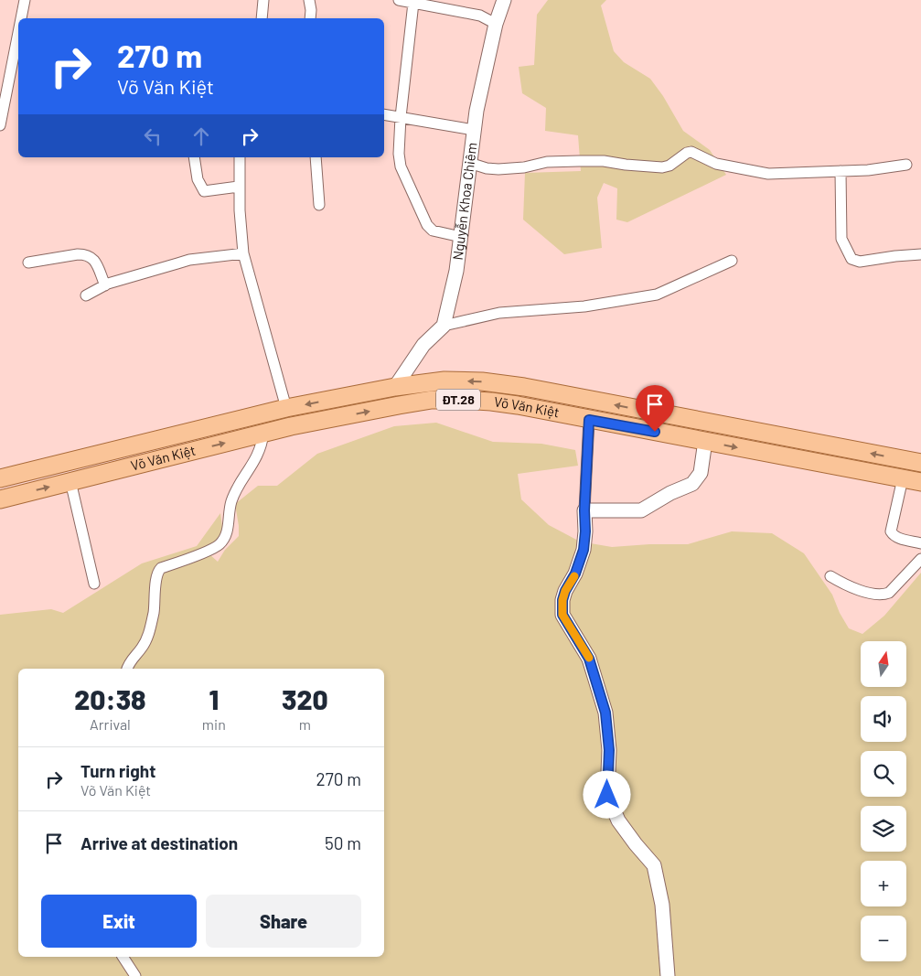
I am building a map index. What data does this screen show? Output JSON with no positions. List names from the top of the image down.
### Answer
{
  "streets": {
    "main road": ["ĐT.28", "Võ Văn Kiệt"],
    "street": ["Nguyễn Khoa Chiêm"]
  },
  "north": "top",
  "page": {
    "turn": ["270 m", "Võ Văn Kiệt"],
    "map_buttons": ["+", "−"],
    "eta": [
      "20:38",
      "Arrival",
      "1",
      "min",
      "320",
      "m"
    ],
    "list": [
      {
        "name": "Turn right",
        "note": "Võ Văn Kiệt",
        "value": "270 m"
      },
      {
        "name": "Arrive at destination",
        "value": "50 m"
      }
    ],
    "buttons": ["Exit", "Share"]
  }
}
